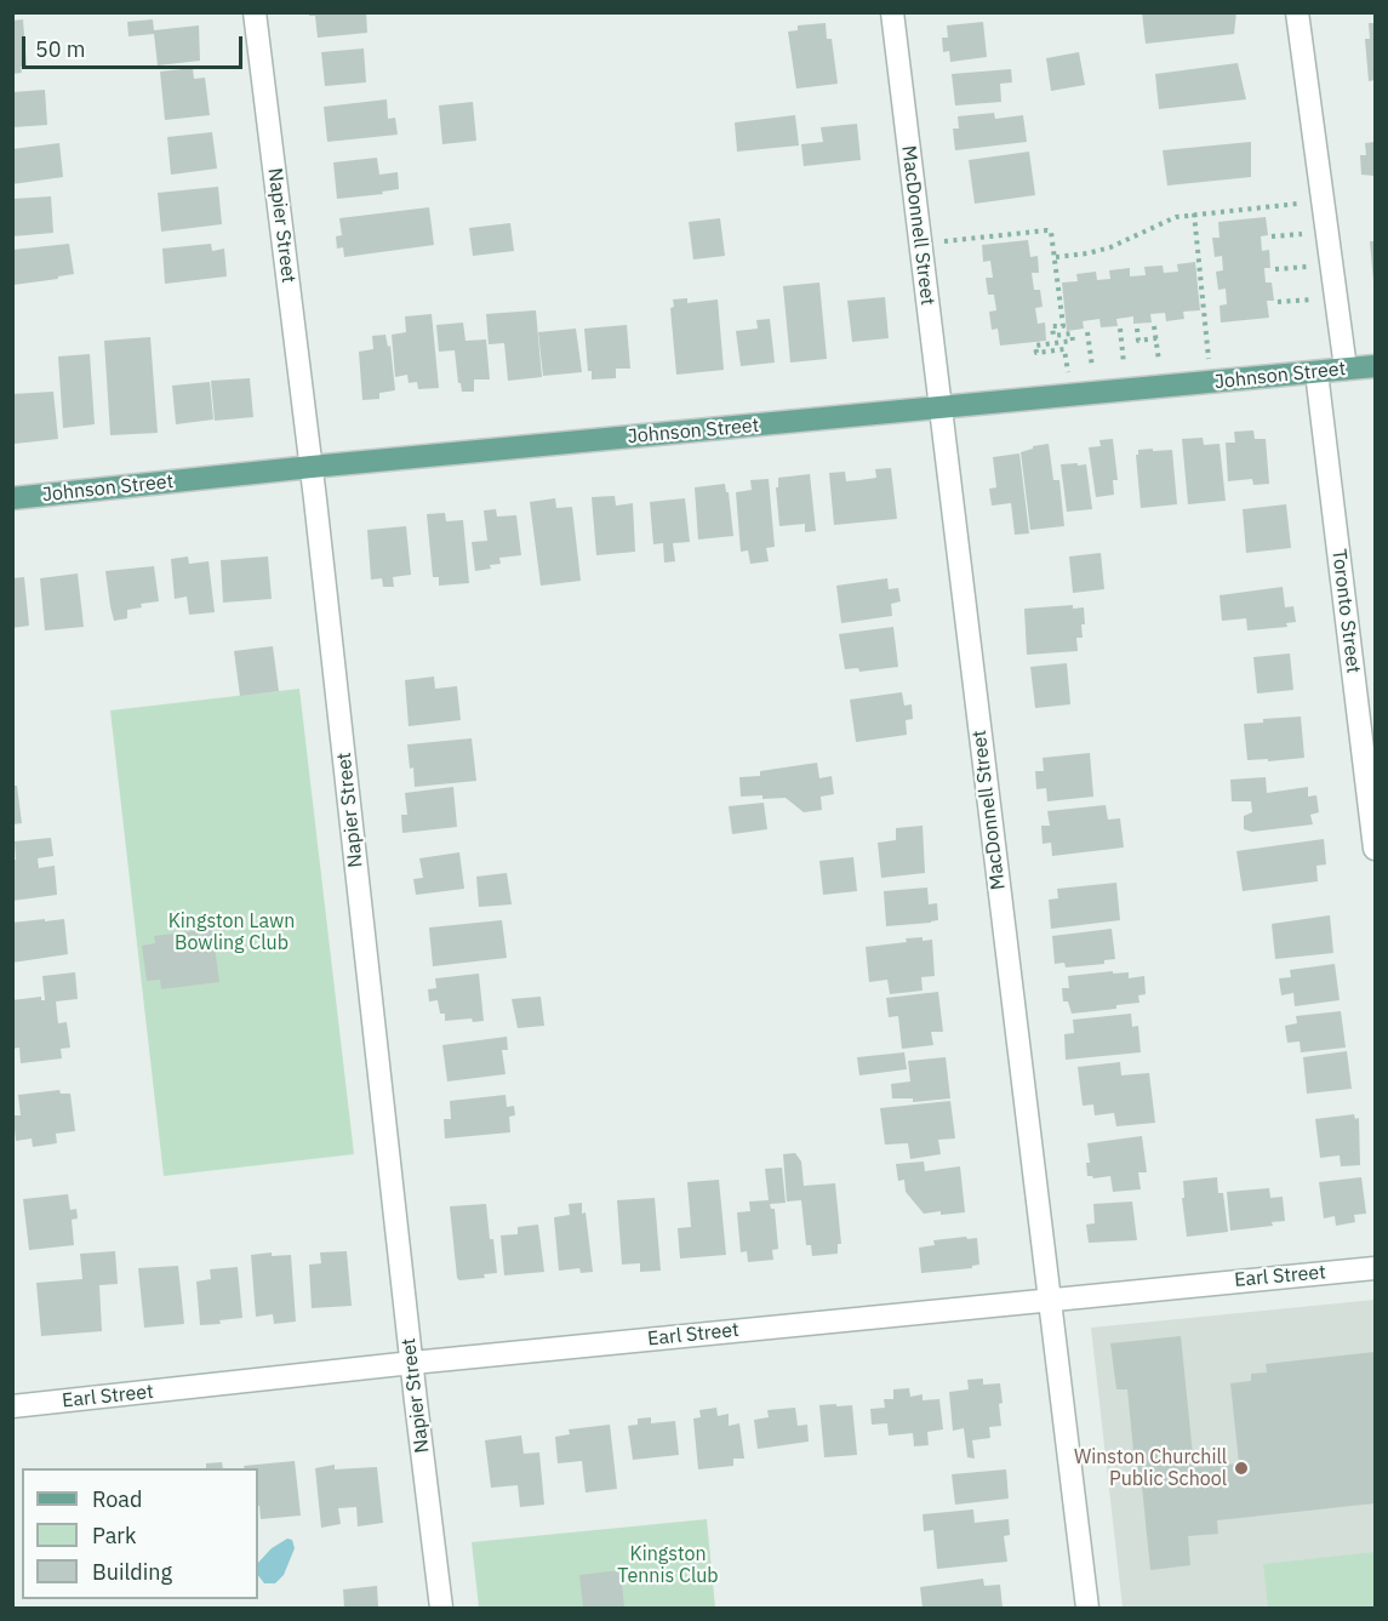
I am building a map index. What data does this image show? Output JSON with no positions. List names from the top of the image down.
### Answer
{
  "streets": {
    "main road": ["Johnson Street"],
    "street": [
      "Napier Street",
      "MacDonnell Street",
      "Toronto Street",
      "Earl Street"
    ]
  },
  "crossings": [
    ["Napier Street", "Johnson Street"],
    ["Napier Street", "Earl Street"],
    ["MacDonnell Street", "Johnson Street"],
    ["MacDonnell Street", "Earl Street"],
    ["Johnson Street", "Toronto Street"]
  ],
  "parks": ["Kingston Lawn Bowling Club", "Kingston Tennis Club"],
  "places": ["Winston Churchill Public School"],
  "legend": ["Road", "Park", "Building"],
  "scale_bar": "50 m"
}
